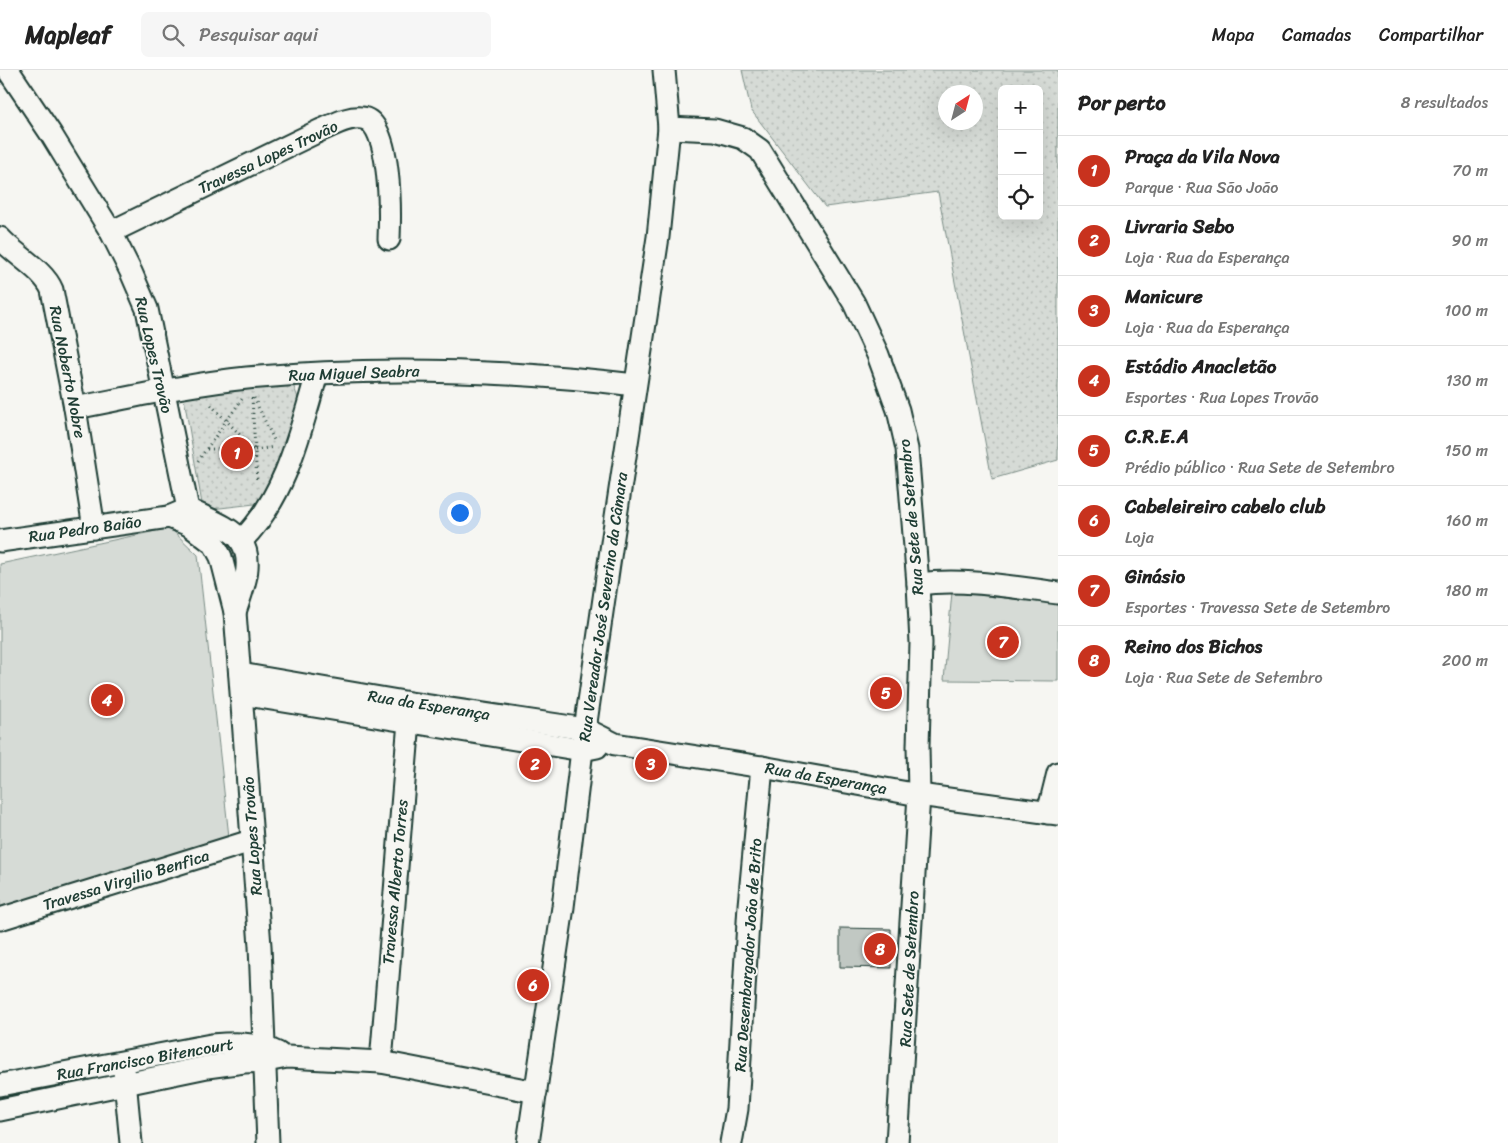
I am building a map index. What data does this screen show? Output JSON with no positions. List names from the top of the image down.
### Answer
{
  "streets": {
    "street": [
      "Travessa Lopes Trovão",
      "Rua Lopes Trovão",
      "Rua Noberto Nobre",
      "Rua Miguel Seabra",
      "Rua Sete de Setembro",
      "Rua Pedro Baião",
      "Rua Vereador José Severino da Câmara",
      "Rua da Esperança",
      "Travessa Virgilio Benfica",
      "Travessa Alberto Torres",
      "Rua Desembargador João de Brito",
      "Rua Francisco Bitencourt"
    ]
  },
  "crossings": [
    ["Travessa Lopes Trovão", "Rua Lopes Trovão"],
    ["Rua Lopes Trovão", "Rua Miguel Seabra"],
    ["Rua Lopes Trovão", "Rua Pedro Baião"],
    ["Rua Lopes Trovão", "Rua da Esperança"],
    ["Rua Lopes Trovão", "Travessa Virgilio Benfica"],
    ["Rua Lopes Trovão", "Rua Francisco Bitencourt"],
    ["Rua Noberto Nobre", "Rua Miguel Seabra"],
    ["Rua Noberto Nobre", "Rua Pedro Baião"],
    ["Rua Miguel Seabra", "Rua Vereador José Severino da Câmara"],
    ["Rua Sete de Setembro", "Rua Vereador José Severino da Câmara"],
    ["Rua Sete de Setembro", "Rua da Esperança"],
    ["Rua Vereador José Severino da Câmara", "Rua da Esperança"],
    ["Rua Vereador José Severino da Câmara", "Rua Francisco Bitencourt"],
    ["Rua da Esperança", "Travessa Alberto Torres"],
    ["Rua da Esperança", "Rua Desembargador João de Brito"],
    ["Travessa Alberto Torres", "Rua Francisco Bitencourt"]
  ],
  "north": "top right",
  "page": {
    "header": "Mapleaf",
    "search": "Pesquisar aqui",
    "nav": ["Mapa", "Camadas", "Compartilhar"],
    "heading": ["Por perto", "8 resultados"],
    "map_buttons": ["+", "−"],
    "list": [
      {
        "mark": "1",
        "name": "Praça da Vila Nova",
        "note": "Parque · Rua São João",
        "value": "70 m"
      },
      {
        "mark": "2",
        "name": "Livraria Sebo",
        "note": "Loja · Rua da Esperança",
        "value": "90 m"
      },
      {
        "mark": "3",
        "name": "Manicure",
        "note": "Loja · Rua da Esperança",
        "value": "100 m"
      },
      {
        "mark": "4",
        "name": "Estádio Anacletão",
        "note": "Esportes · Rua Lopes Trovão",
        "value": "130 m"
      },
      {
        "mark": "5",
        "name": "C.R.E.A",
        "note": "Prédio público · Rua Sete de Setembro",
        "value": "150 m"
      },
      {
        "mark": "6",
        "name": "Cabeleireiro cabelo club",
        "note": "Loja",
        "value": "160 m"
      },
      {
        "mark": "7",
        "name": "Ginásio",
        "note": "Esportes · Travessa Sete de Setembro",
        "value": "180 m"
      },
      {
        "mark": "8",
        "name": "Reino dos Bichos",
        "note": "Loja · Rua Sete de Setembro",
        "value": "200 m"
      }
    ],
    "pins": [
      "1",
      "7",
      "5",
      "4",
      "2",
      "3",
      "8",
      "6"
    ]
  }
}
